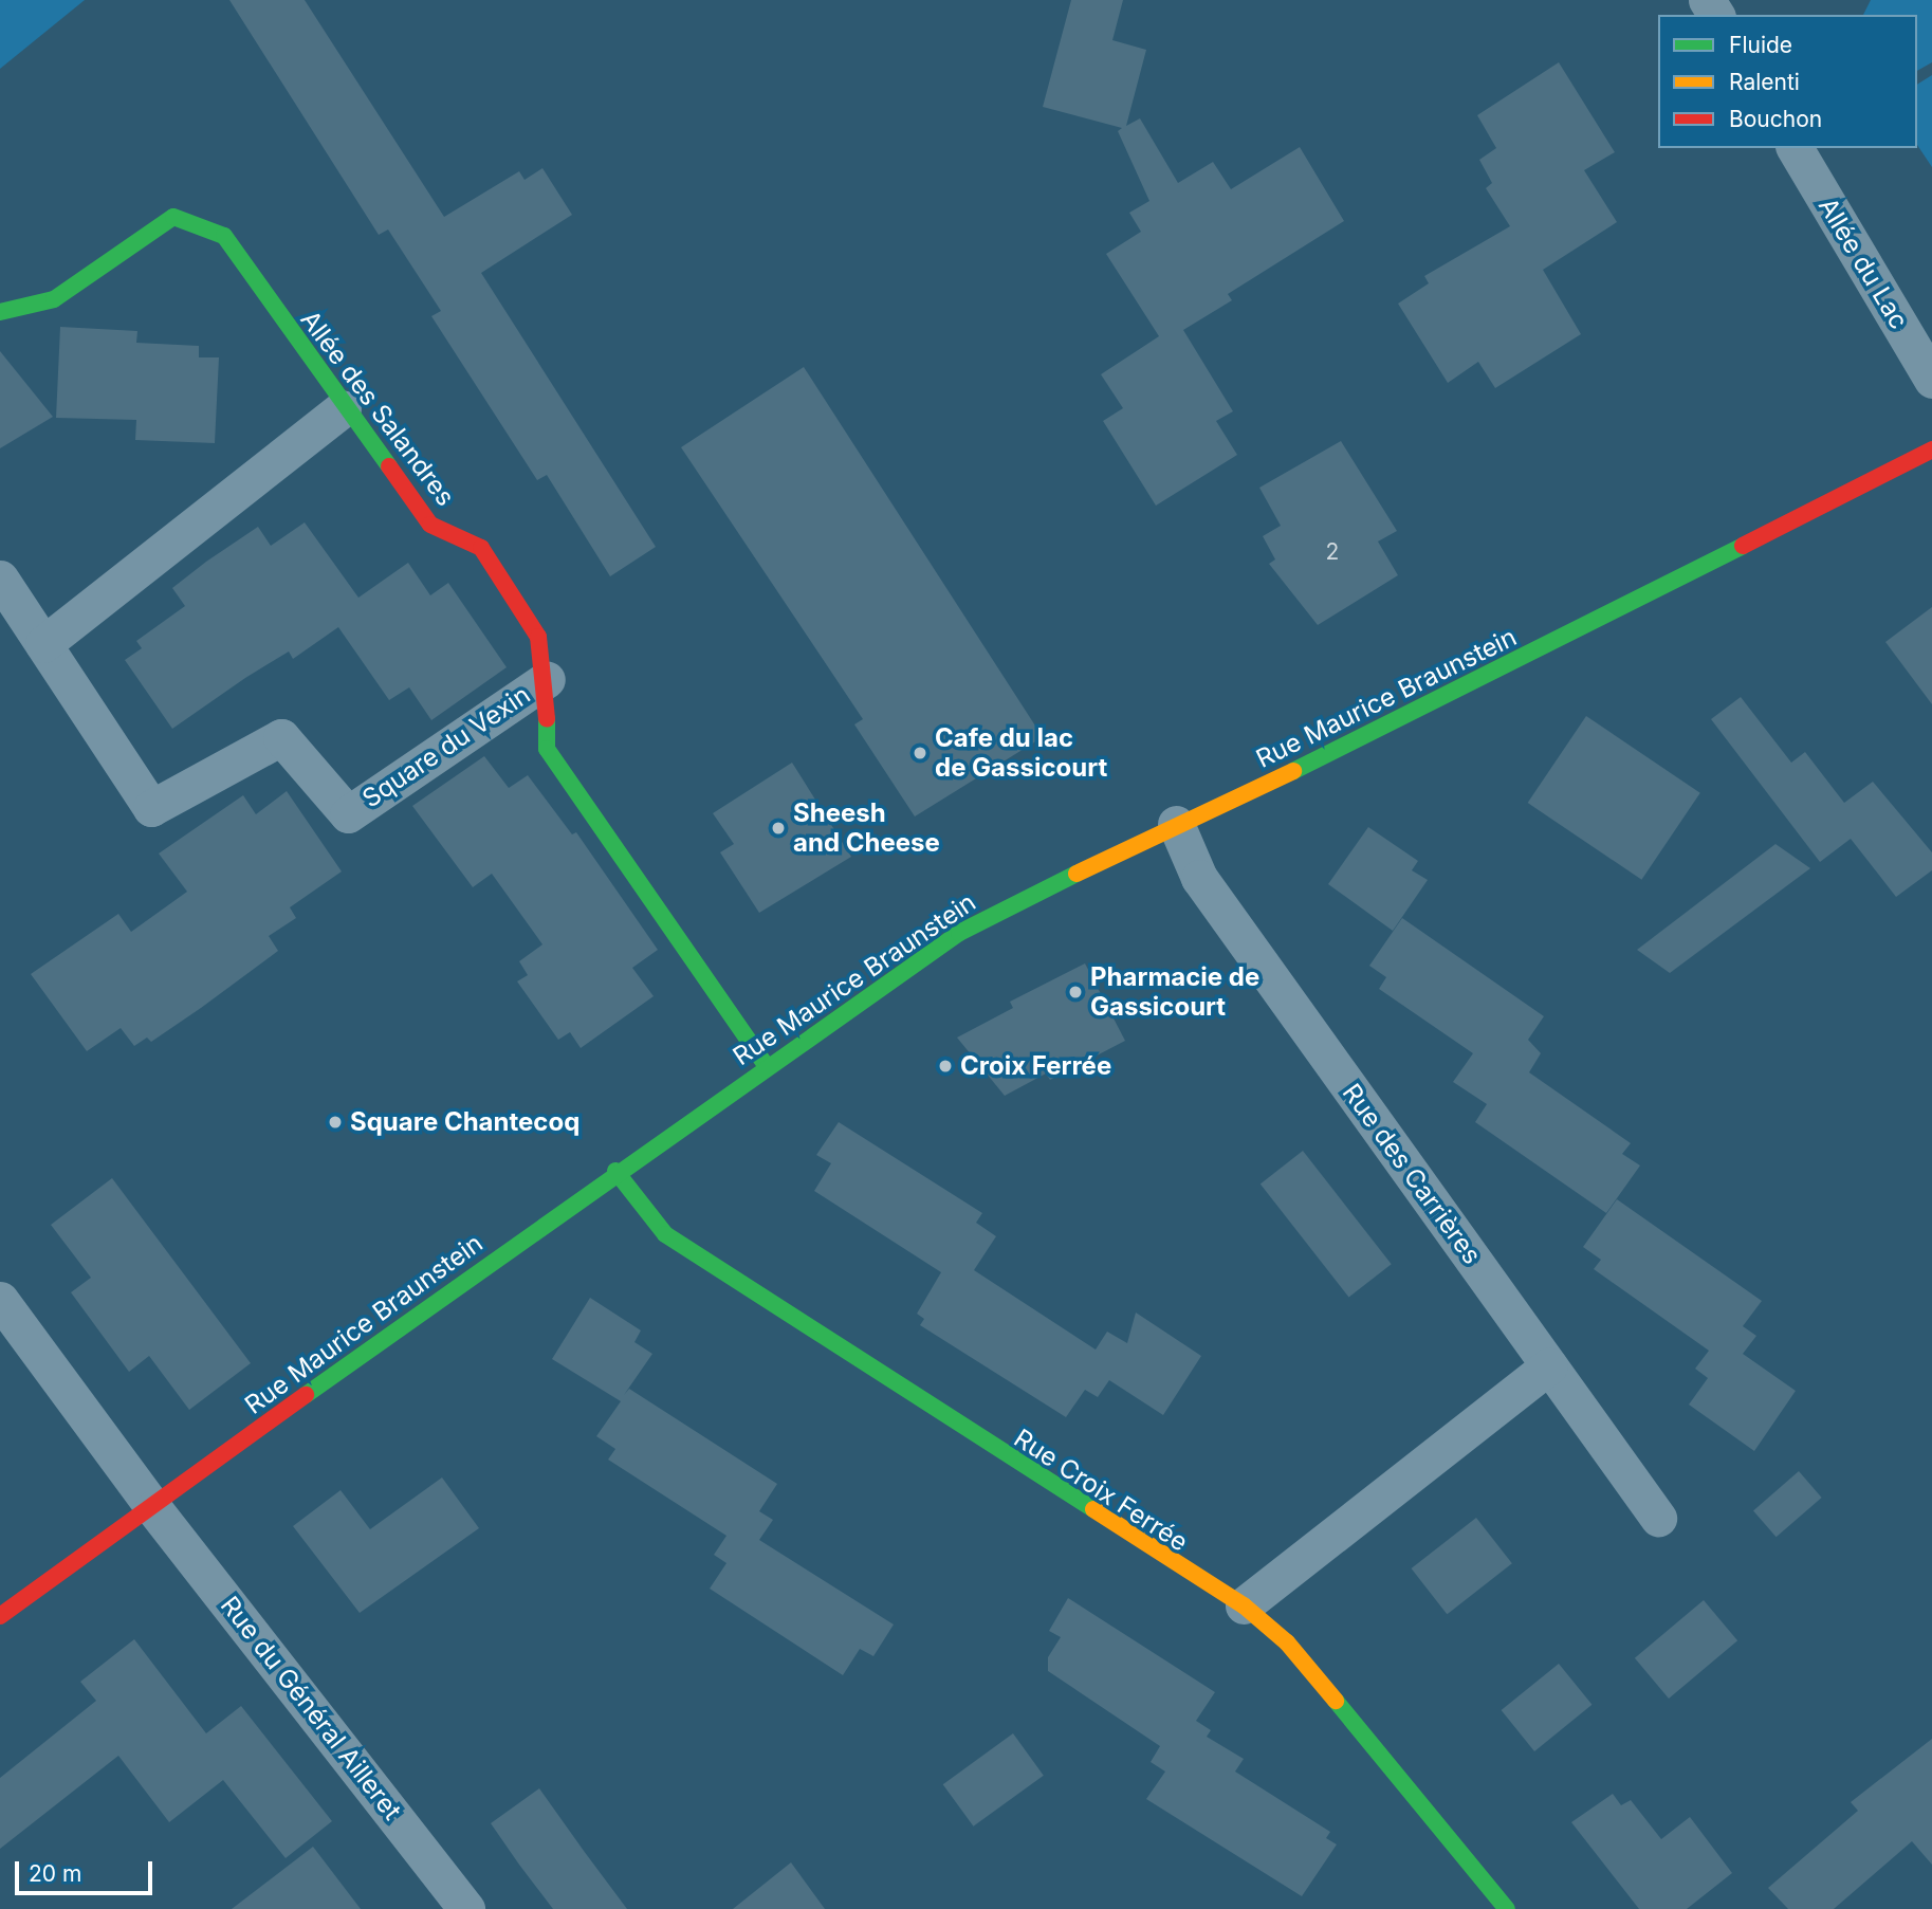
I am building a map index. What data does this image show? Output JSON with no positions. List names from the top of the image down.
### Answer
{
  "streets": {
    "street": [
      "Allée du Lac",
      "Allée des Salandres",
      "Rue Maurice Braunstein",
      "Square du Vexin",
      "Rue des Carrières",
      "Rue Croix Ferrée",
      "Rue du Général Ailleret"
    ]
  },
  "crossings": [
    ["Allée des Salandres", "Rue Maurice Braunstein"],
    ["Allée des Salandres", "Square du Vexin"],
    ["Rue Maurice Braunstein", "Rue des Carrières"],
    ["Rue Maurice Braunstein", "Rue Croix Ferrée"],
    ["Rue Maurice Braunstein", "Rue du Général Ailleret"]
  ],
  "places": [
    "Cafe du lac de Gassicourt",
    "Sheesh and Cheese",
    "Pharmacie de Gassicourt",
    "Croix Ferrée",
    "Square Chantecoq"
  ],
  "house_numbers": ["2"],
  "legend": ["Fluide", "Ralenti", "Bouchon"],
  "scale_bar": "20 m"
}
